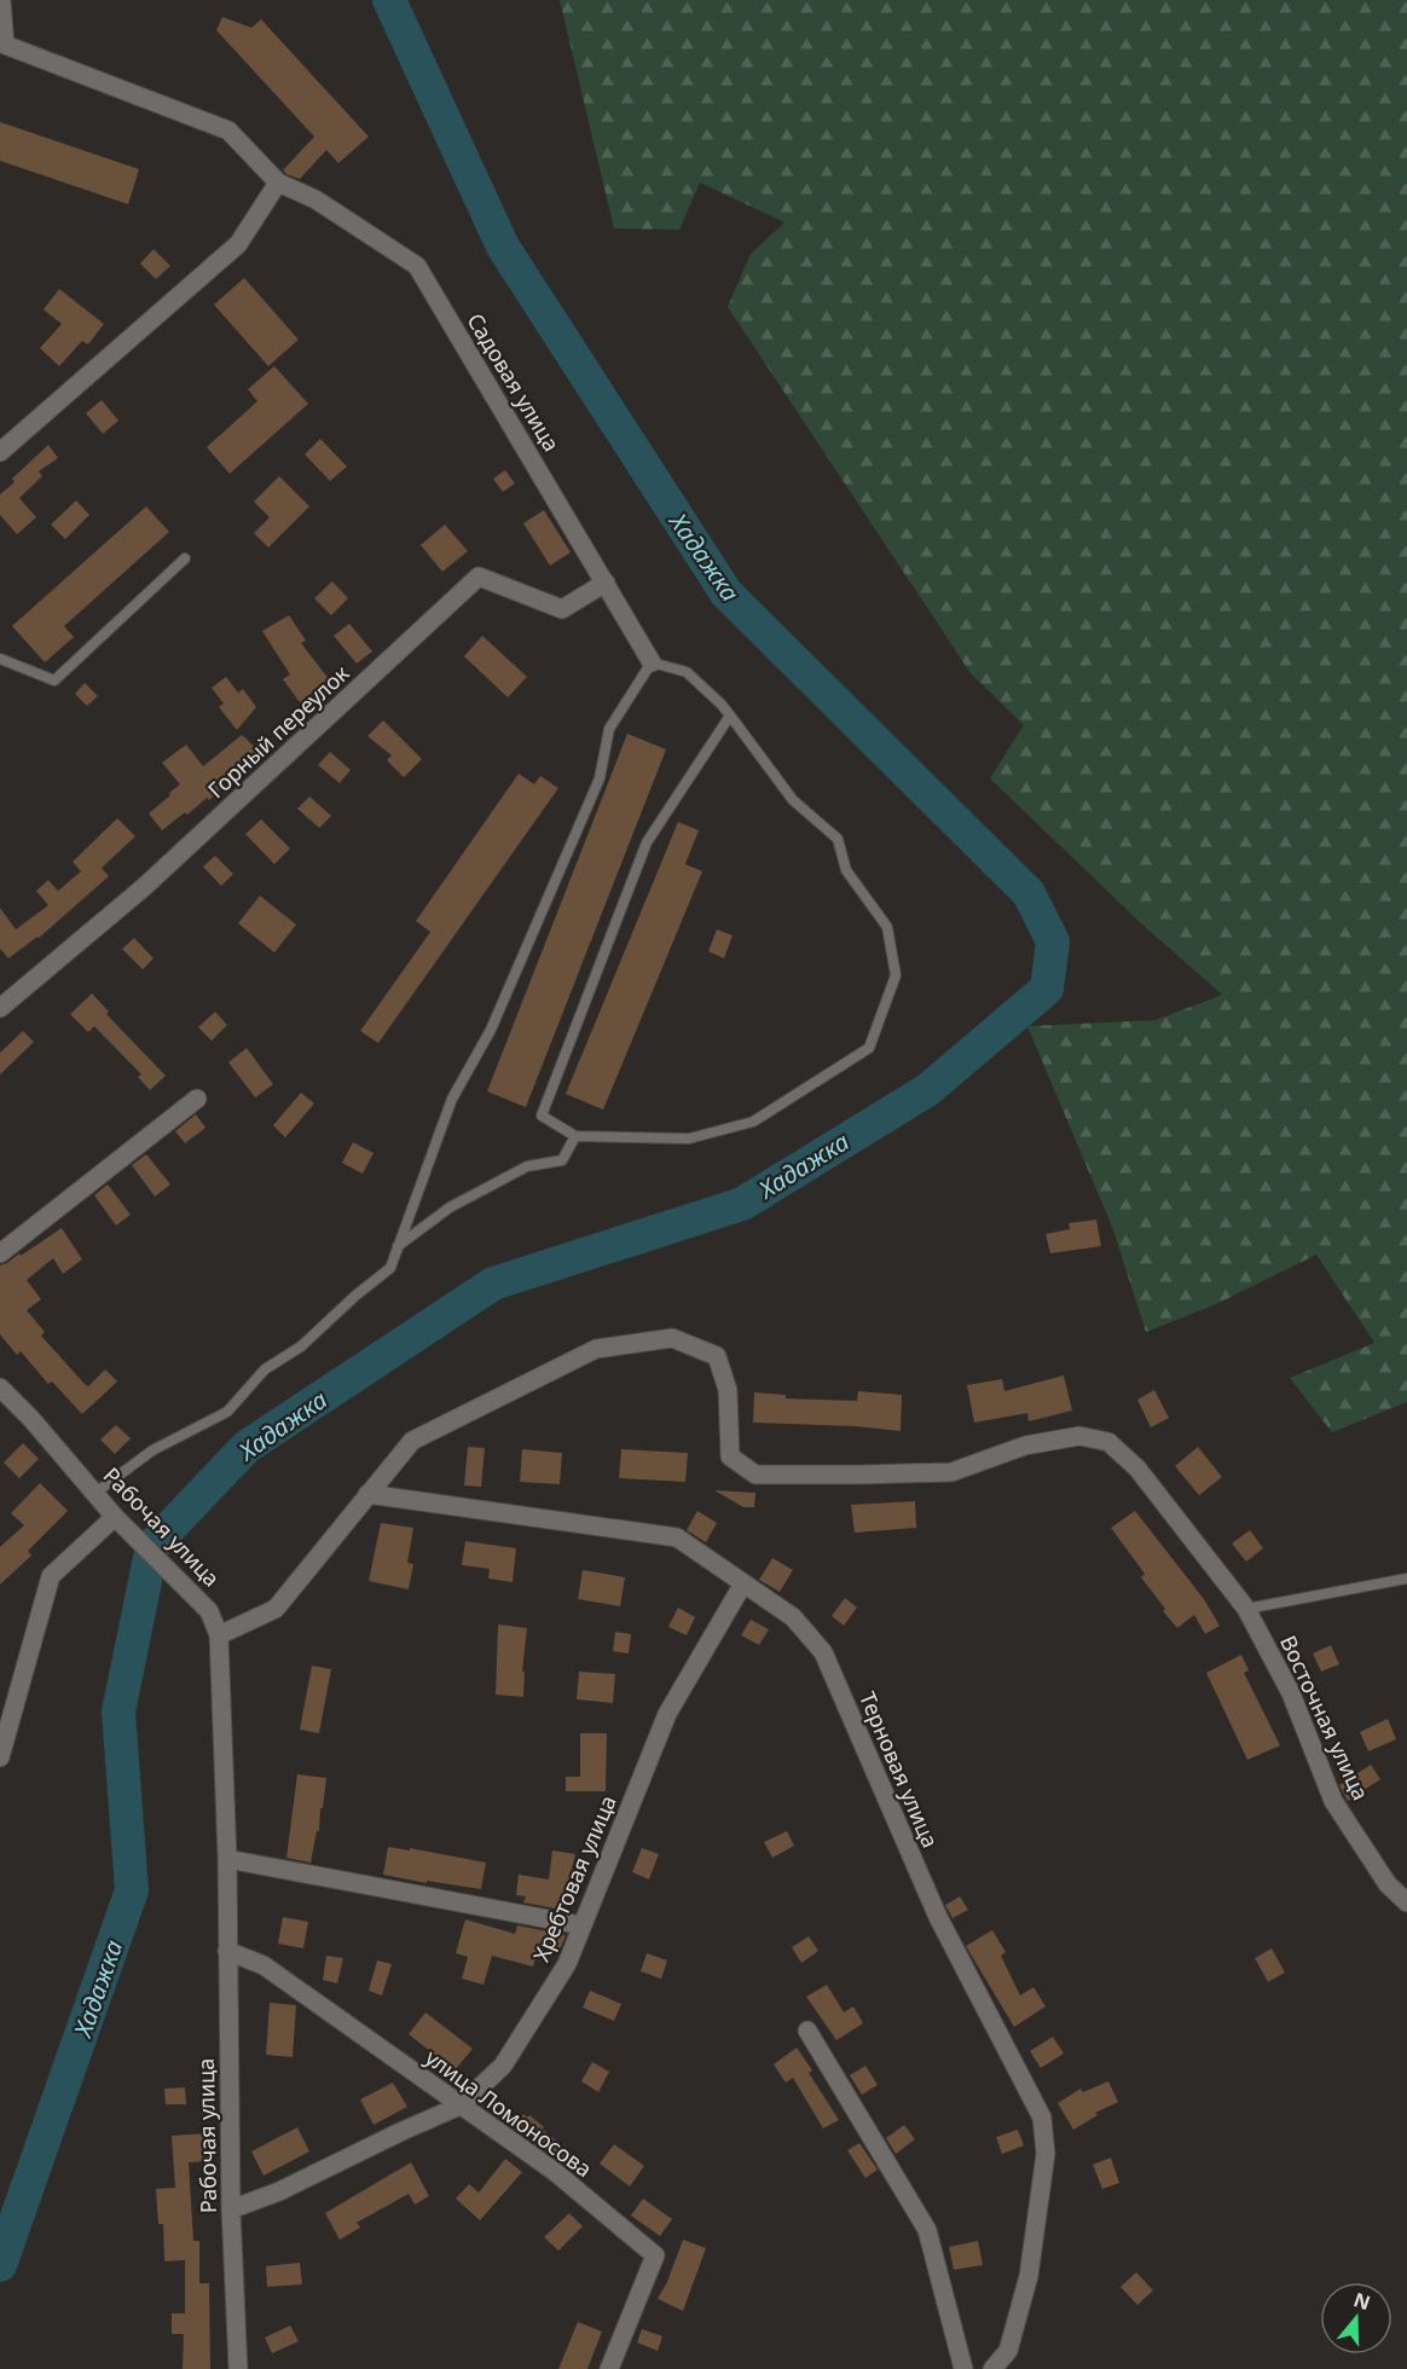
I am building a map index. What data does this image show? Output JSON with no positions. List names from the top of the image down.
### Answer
{
  "streets": {
    "street": [
      "Садовая улица",
      "Горный переулок",
      "Рабочая улица",
      "Восточная улица",
      "Терновая улица",
      "Хребтовая улица",
      "улица Ломоносова"
    ]
  },
  "crossings": [
    ["Садовая улица", "Горный переулок"],
    ["Рабочая улица", "Хребтовая улица"],
    ["Рабочая улица", "улица Ломоносова"],
    ["Восточная улица", "Терновая улица"],
    ["Терновая улица", "Хребтовая улица"],
    ["Хребтовая улица", "улица Ломоносова"]
  ],
  "water": ["Хадажка"],
  "north": "top"
}
